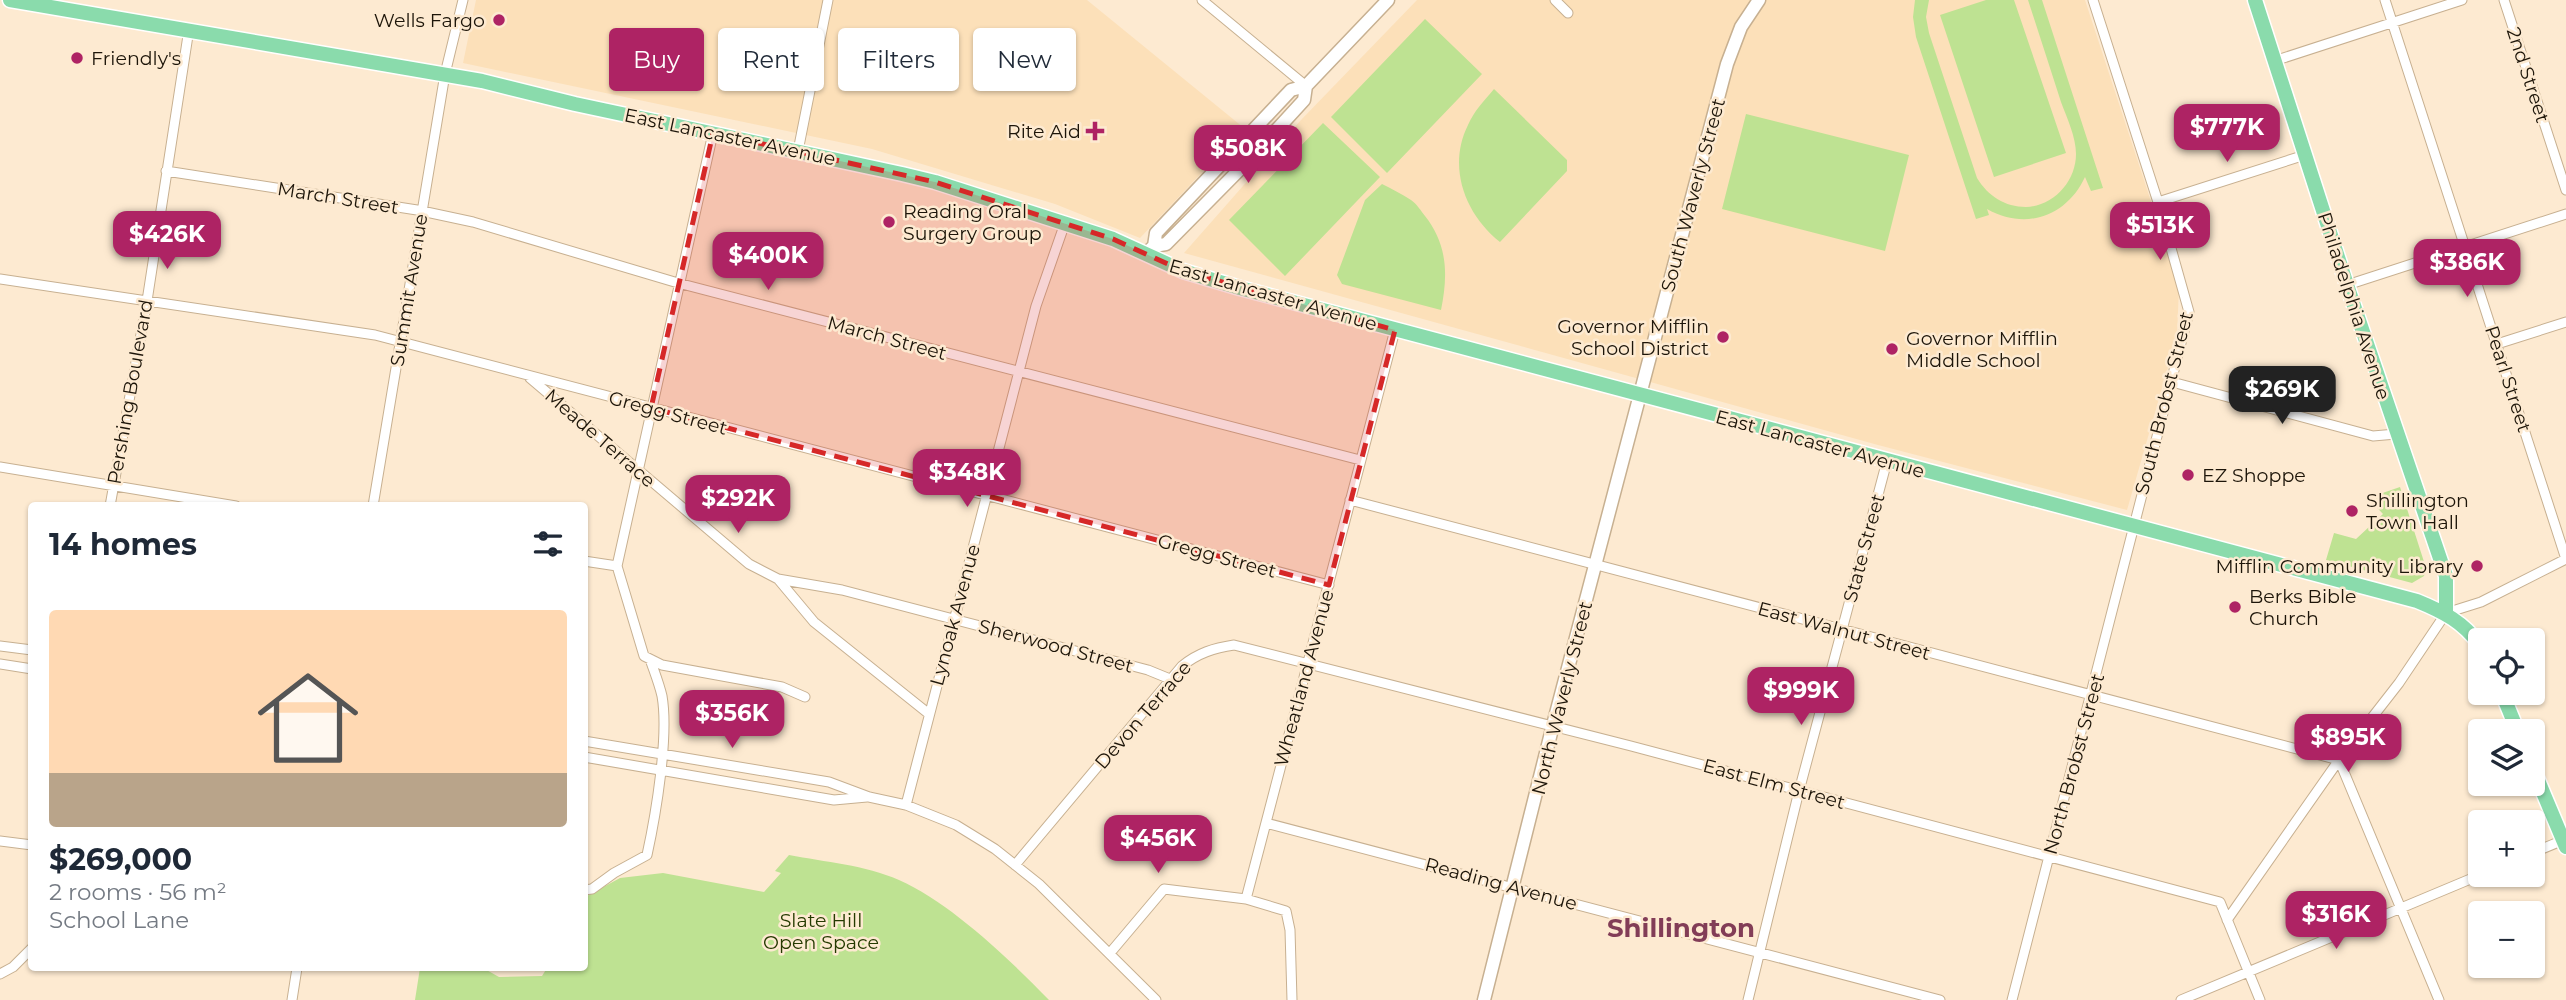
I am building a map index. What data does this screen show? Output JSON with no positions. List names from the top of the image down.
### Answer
{
  "streets": {
    "main road": ["East Lancaster Avenue", "Philadelphia Avenue"],
    "street": [
      "2nd Street",
      "South Waverly Street",
      "March Street",
      "Summit Avenue",
      "Pearl Street",
      "Pershing Boulevard",
      "South Brobst Street",
      "Gregg Street",
      "Meade Terrace",
      "State Street",
      "Lynoak Avenue",
      "East Walnut Street",
      "Sherwood Street",
      "Wheatland Avenue",
      "North Waverly Street",
      "Devon Terrace",
      "North Brobst Street",
      "East Elm Street",
      "Reading Avenue"
    ]
  },
  "crossings": [
    ["East Lancaster Avenue", "South Waverly Street"],
    ["East Lancaster Avenue", "Summit Avenue"],
    ["East Lancaster Avenue", "Philadelphia Avenue"],
    ["East Lancaster Avenue", "Pershing Boulevard"],
    ["East Lancaster Avenue", "South Brobst Street"],
    ["East Lancaster Avenue", "State Street"],
    ["East Lancaster Avenue", "Lynoak Avenue"],
    ["East Lancaster Avenue", "Wheatland Avenue"],
    ["East Lancaster Avenue", "North Waverly Street"],
    ["East Lancaster Avenue", "North Brobst Street"],
    ["South Waverly Street", "North Waverly Street"],
    ["March Street", "Summit Avenue"],
    ["March Street", "Pershing Boulevard"],
    ["March Street", "Lynoak Avenue"],
    ["March Street", "Wheatland Avenue"],
    ["Summit Avenue", "Gregg Street"],
    ["Pershing Boulevard", "Gregg Street"],
    ["South Brobst Street", "North Brobst Street"],
    ["Gregg Street", "Meade Terrace"],
    ["Gregg Street", "Lynoak Avenue"],
    ["Gregg Street", "Wheatland Avenue"],
    ["Meade Terrace", "Lynoak Avenue"],
    ["Meade Terrace", "Sherwood Street"],
    ["State Street", "East Walnut Street"],
    ["State Street", "East Elm Street"],
    ["State Street", "Reading Avenue"],
    ["Lynoak Avenue", "Sherwood Street"],
    ["East Walnut Street", "Wheatland Avenue"],
    ["East Walnut Street", "North Waverly Street"],
    ["East Walnut Street", "North Brobst Street"],
    ["Sherwood Street", "Devon Terrace"],
    ["Wheatland Avenue", "Devon Terrace"],
    ["Wheatland Avenue", "East Elm Street"],
    ["Wheatland Avenue", "Reading Avenue"],
    ["North Waverly Street", "East Elm Street"],
    ["North Waverly Street", "Reading Avenue"],
    ["Devon Terrace", "East Elm Street"],
    ["North Brobst Street", "East Elm Street"]
  ],
  "districts": ["Shillington"],
  "parks": ["Slate Hill Open Space"],
  "places": {
    "other": [
      "Wells Fargo",
      "Friendly's",
      "Reading Oral Surgery Group",
      "Governor Mifflin School District",
      "Governor Mifflin Middle School",
      "EZ Shoppe",
      "Shillington Town Hall",
      "Mifflin Community Library",
      "Berks Bible Church"
    ],
    "health": ["Rite Aid"]
  },
  "page": {
    "chip": [
      "Buy",
      "Rent",
      "Filters",
      "New"
    ],
    "price": [
      "$777K",
      "$508K",
      "$513K",
      "$426K",
      "$400K",
      "$386K",
      "$269K",
      "$348K",
      "$292K",
      "$999K",
      "$356K",
      "$895K",
      "$456K",
      "$316K"
    ],
    "heading": "14 homes",
    "list": [
      {
        "name": "$269,000",
        "note": "2 rooms · 56 m² · School Lane"
      }
    ],
    "map_buttons": ["+", "−"]
  }
}
